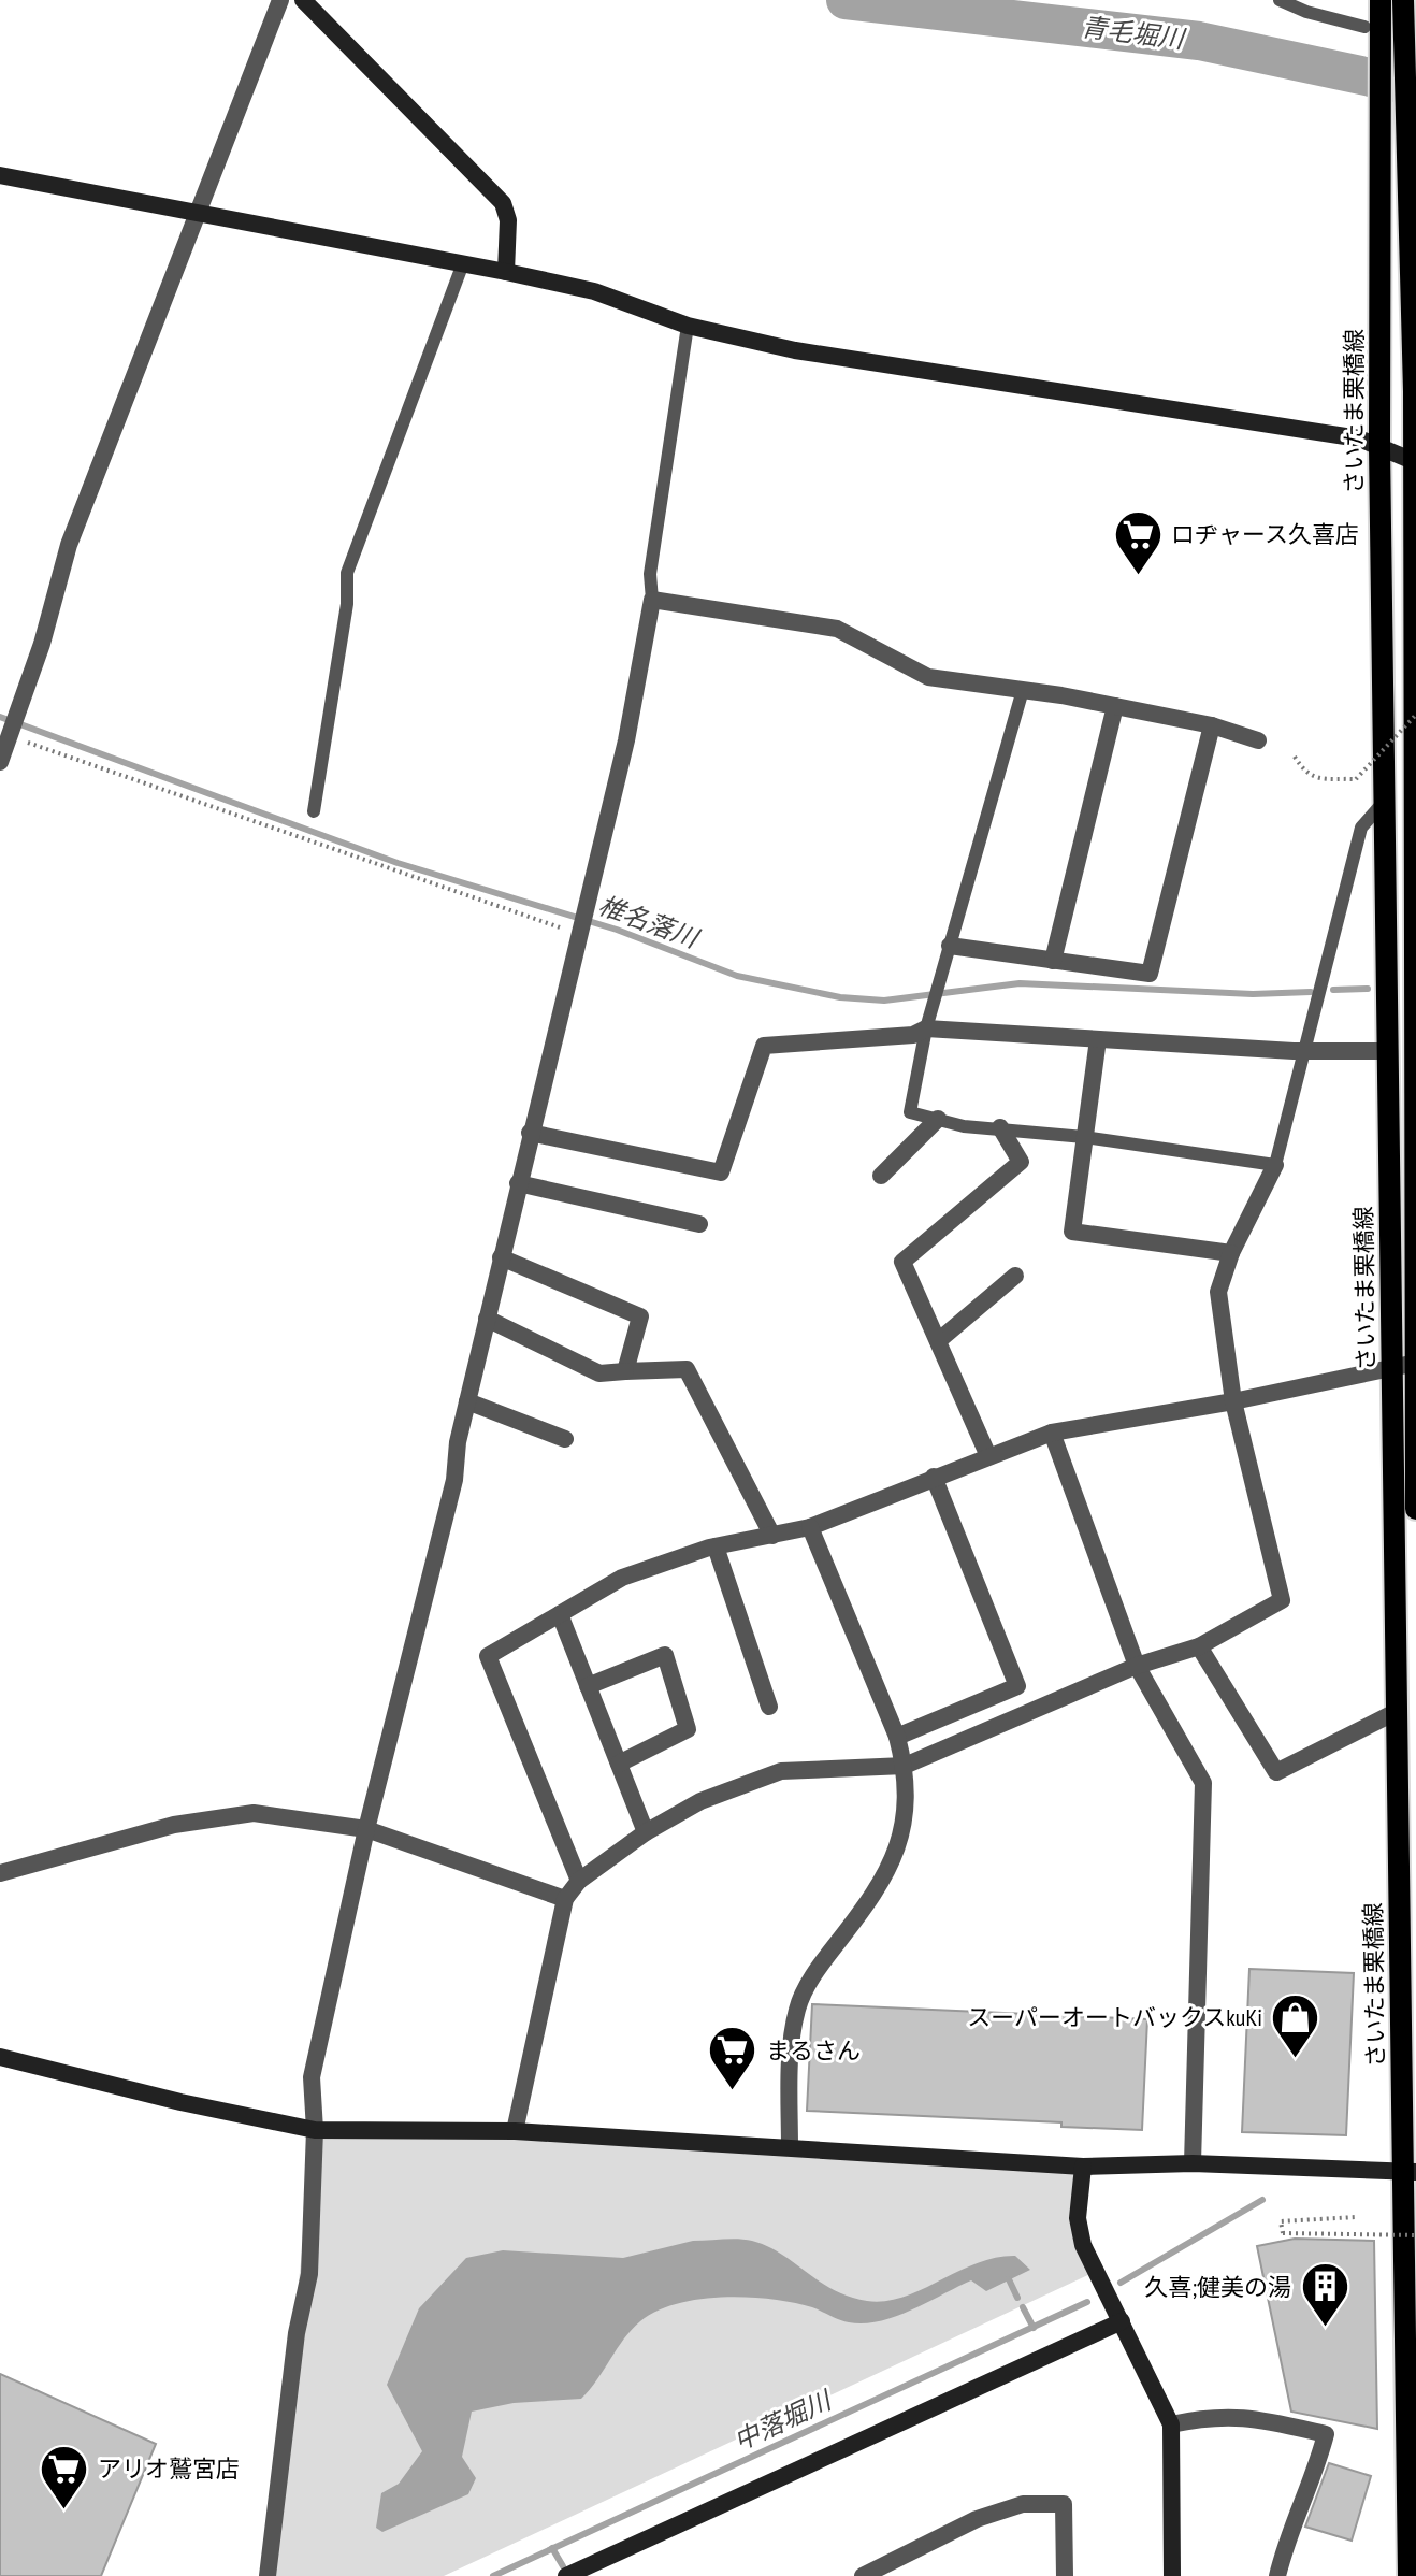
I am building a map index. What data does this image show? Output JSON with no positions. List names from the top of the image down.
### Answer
{
  "streets": {
    "main road": ["さいたま栗橋線"]
  },
  "water": ["青毛堀川", "椎名落川", "中落堀川"],
  "places": {
    "supermarket": ["ロヂャース久喜店", "まるさん", "アリオ鷲宮店"],
    "shop": ["スーパーオートバックスkuKi"],
    "building": ["久喜;健美の湯"]
  }
}
